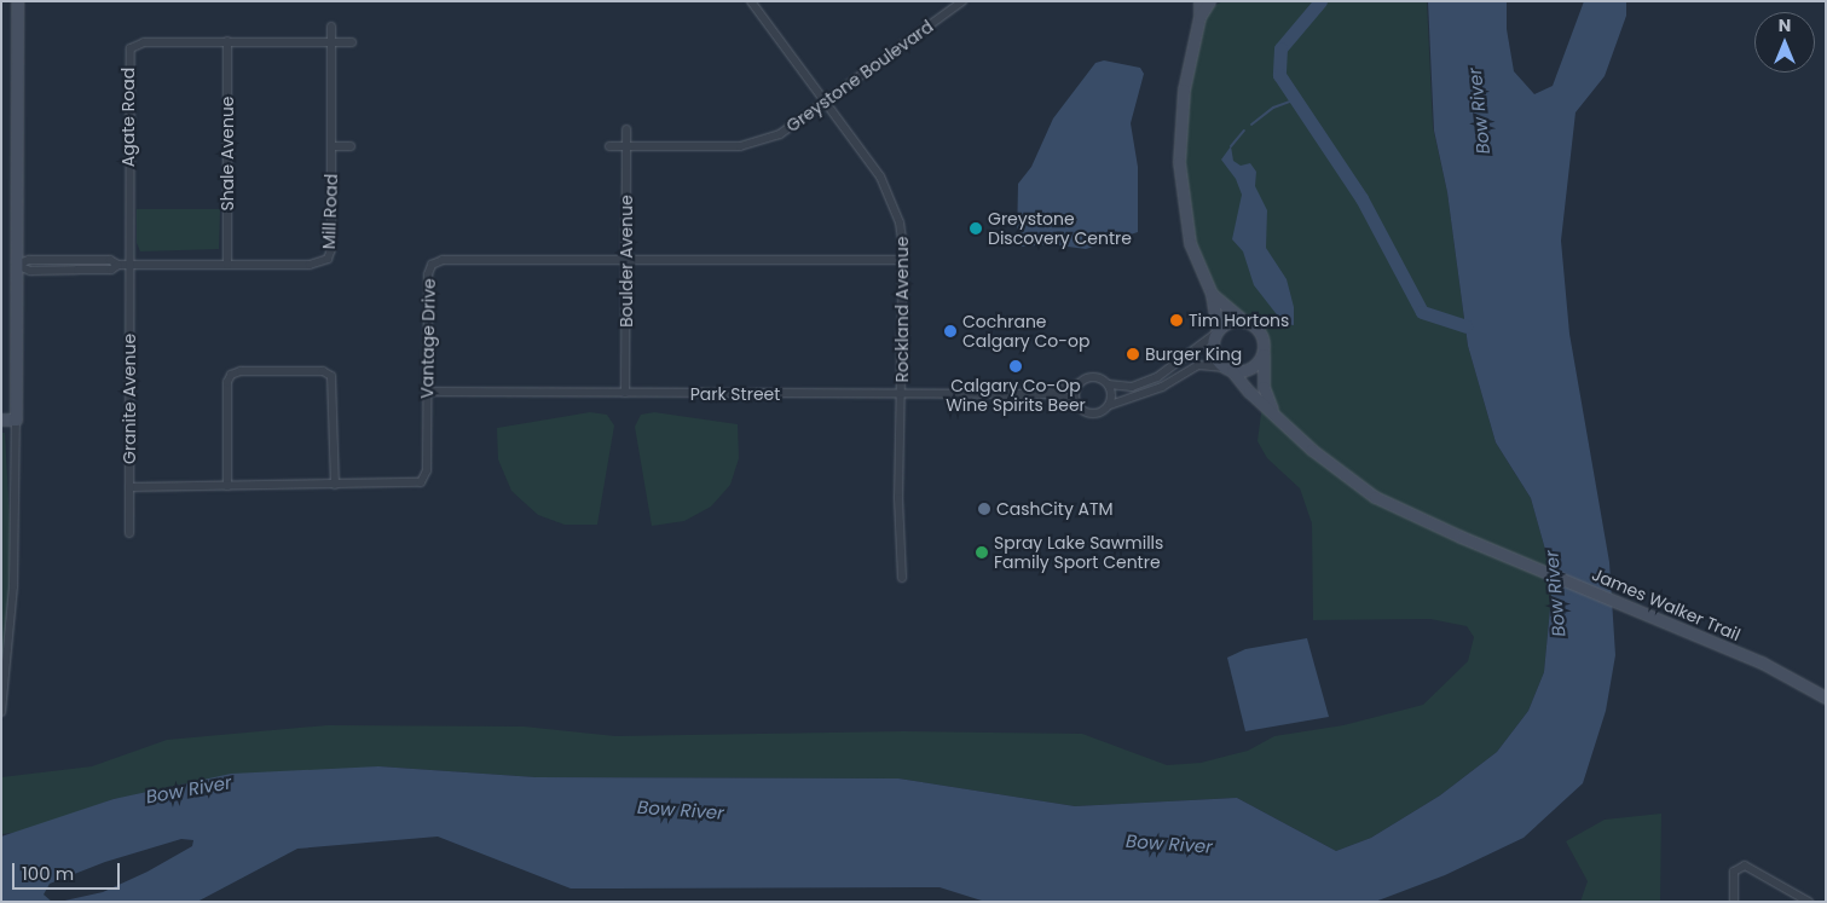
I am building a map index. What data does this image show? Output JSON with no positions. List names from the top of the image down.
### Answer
{
  "streets": {
    "main road": ["James Walker Trail"],
    "street": [
      "Greystone Boulevard",
      "Agate Road",
      "Shale Avenue",
      "Mill Road",
      "Boulder Avenue",
      "Rockland Avenue",
      "Vantage Drive",
      "Park Street",
      "Granite Avenue"
    ]
  },
  "crossings": [
    ["Greystone Boulevard", "Boulder Avenue"],
    ["Greystone Boulevard", "Rockland Avenue"],
    ["Agate Road", "Shale Avenue"],
    ["Agate Road", "Mill Road"],
    ["Agate Road", "Granite Avenue"],
    ["Shale Avenue", "Mill Road"],
    ["Mill Road", "Granite Avenue"],
    ["Boulder Avenue", "Vantage Drive"],
    ["Boulder Avenue", "Park Street"],
    ["Rockland Avenue", "Vantage Drive"],
    ["Rockland Avenue", "Park Street"],
    ["Vantage Drive", "Park Street"],
    ["Vantage Drive", "Granite Avenue"]
  ],
  "water": ["Bow River"],
  "places": [
    "Greystone Discovery Centre",
    "Tim Hortons",
    "Cochrane Calgary Co-op",
    "Burger King",
    "Calgary Co-Op Wine Spirits Beer",
    "CashCity ATM",
    "Spray Lake Sawmills Family Sport Centre"
  ],
  "scale_bar": "100 m",
  "north": "top"
}
